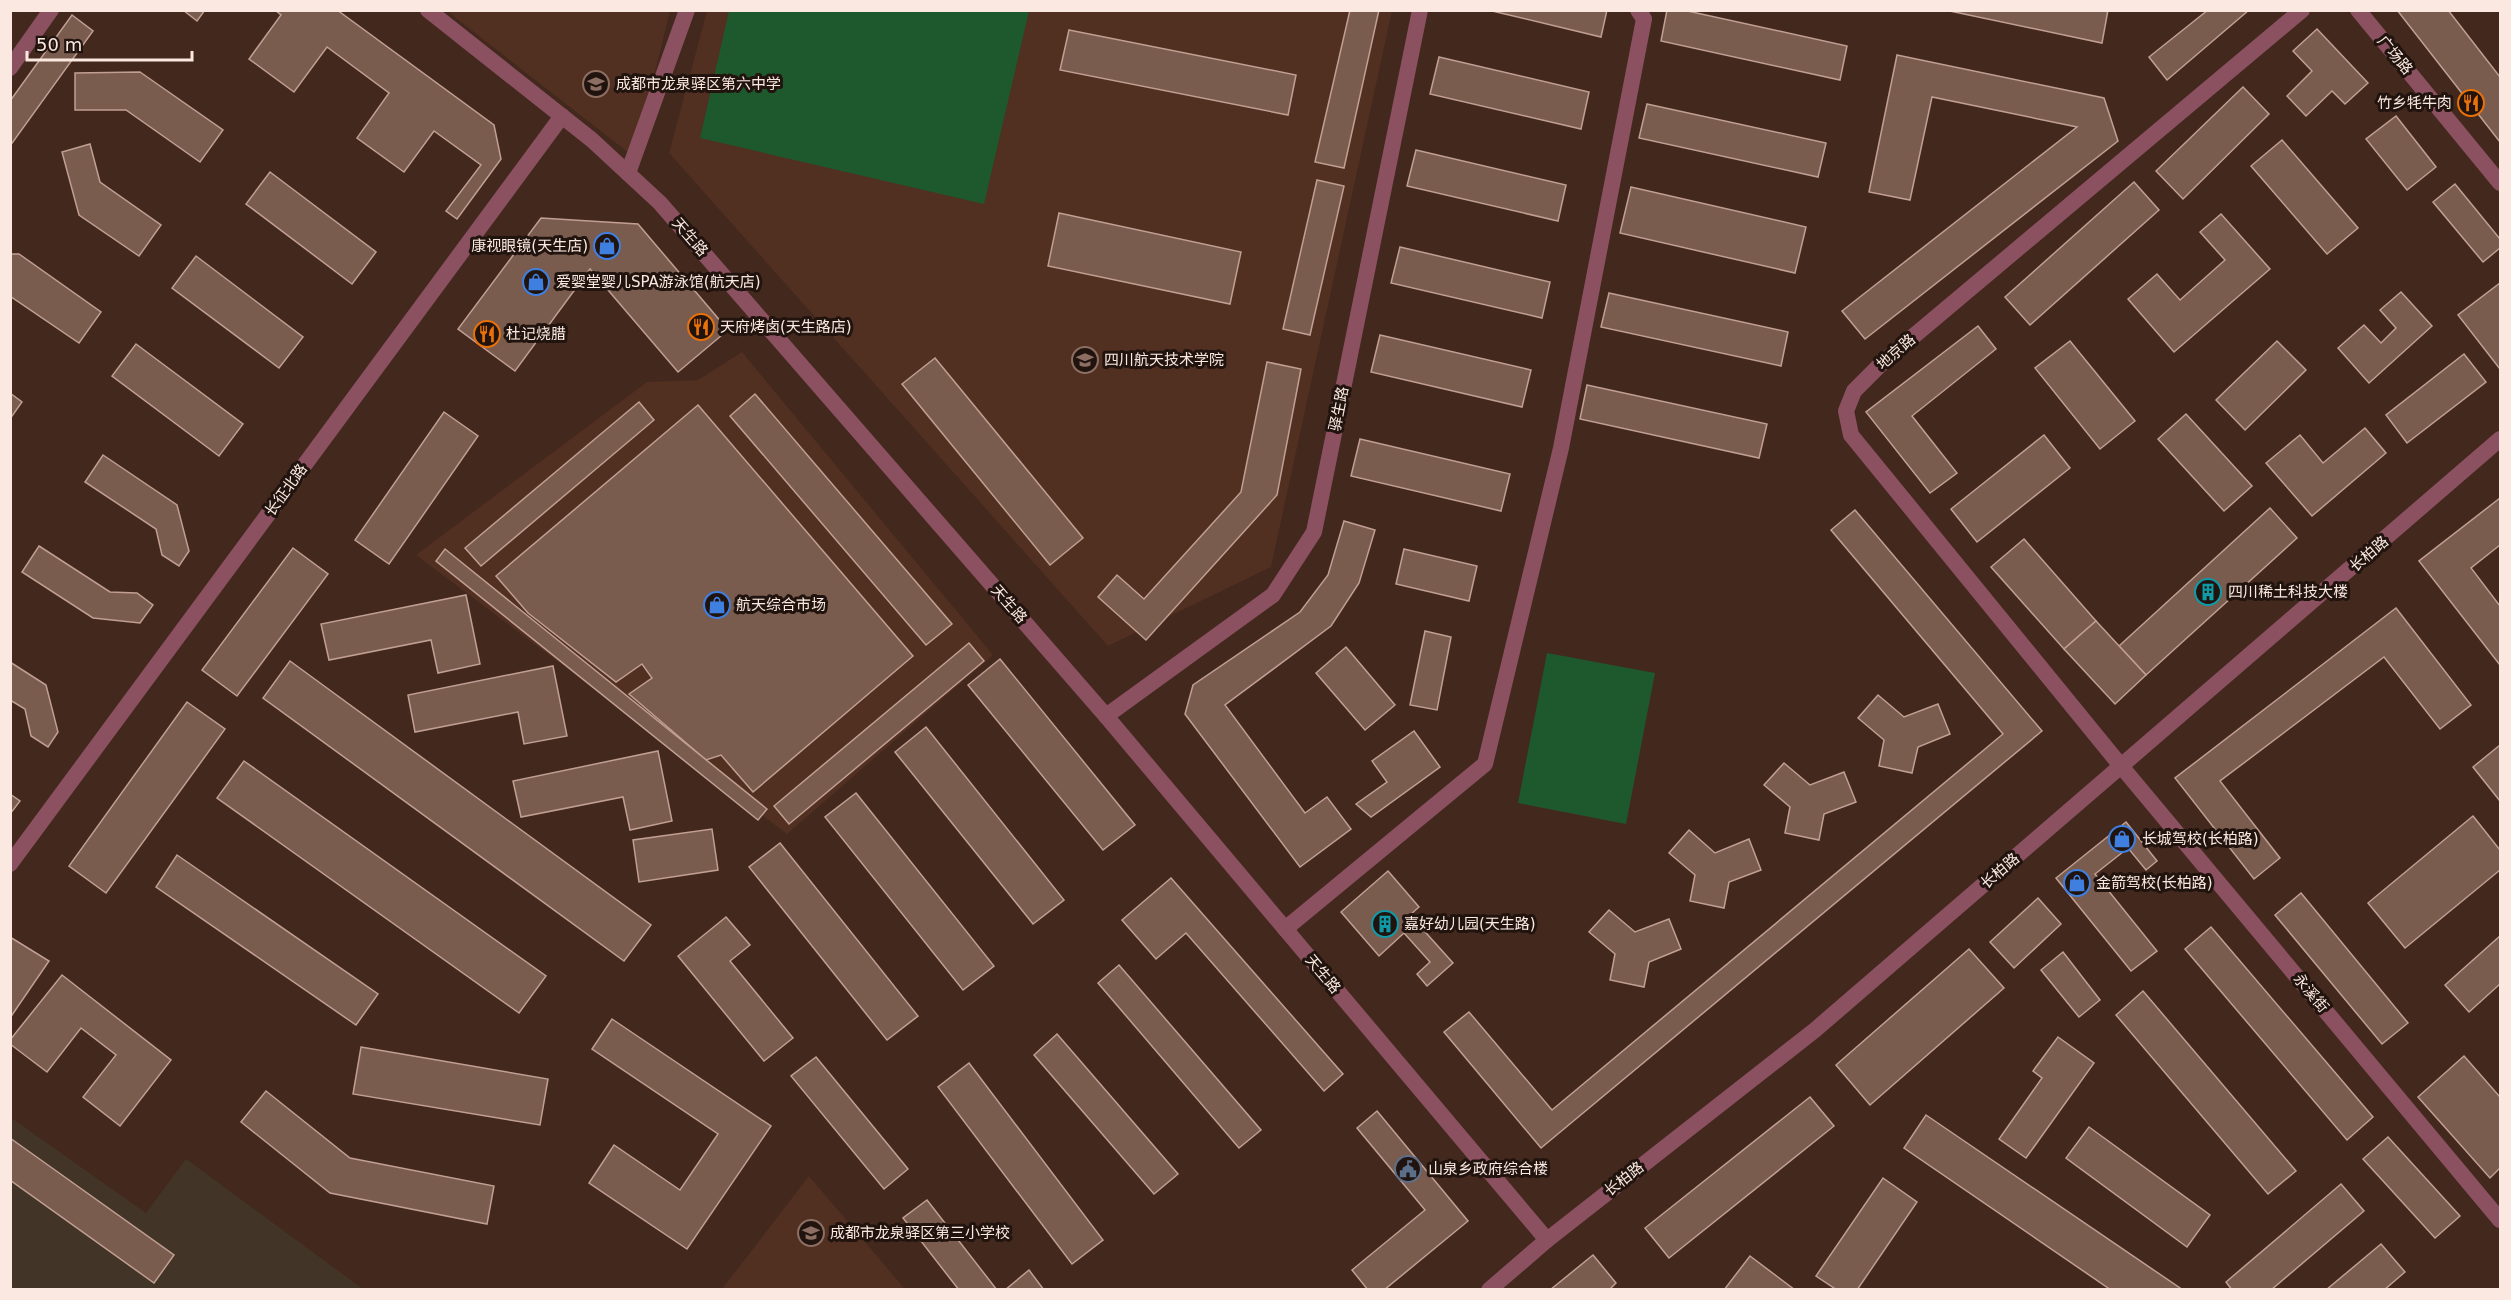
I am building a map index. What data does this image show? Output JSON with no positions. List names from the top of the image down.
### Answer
{
  "streets": {
    "street": [
      "广场路",
      "天生路",
      "地京路",
      "驿生路",
      "长征北路",
      "长柏路",
      "永溪街"
    ]
  },
  "crossings": [
    ["天生路", "驿生路"],
    ["天生路", "长征北路"],
    ["天生路", "长柏路"],
    ["地京路", "长柏路"],
    ["地京路", "永溪街"],
    ["长柏路", "永溪街"]
  ],
  "places": {
    "school or university": ["成都市龙泉驿区第六中学", "四川航天技术学院", "成都市龙泉驿区第三小学校"],
    "restaurant": ["竹乡牦牛肉", "天府烤卤(天生路店)", "杜记烧腊"],
    "shop": [
      "康视眼镜(天生店)",
      "爱婴堂婴儿SPA游泳馆(航天店)",
      "航天综合市场",
      "长城驾校(长柏路)",
      "金箭驾校(长柏路)"
    ],
    "building": ["四川稀土科技大楼", "嘉好幼儿园(天生路)"],
    "public building": ["山泉乡政府综合楼"]
  },
  "scale_bar": "50 m"
}
